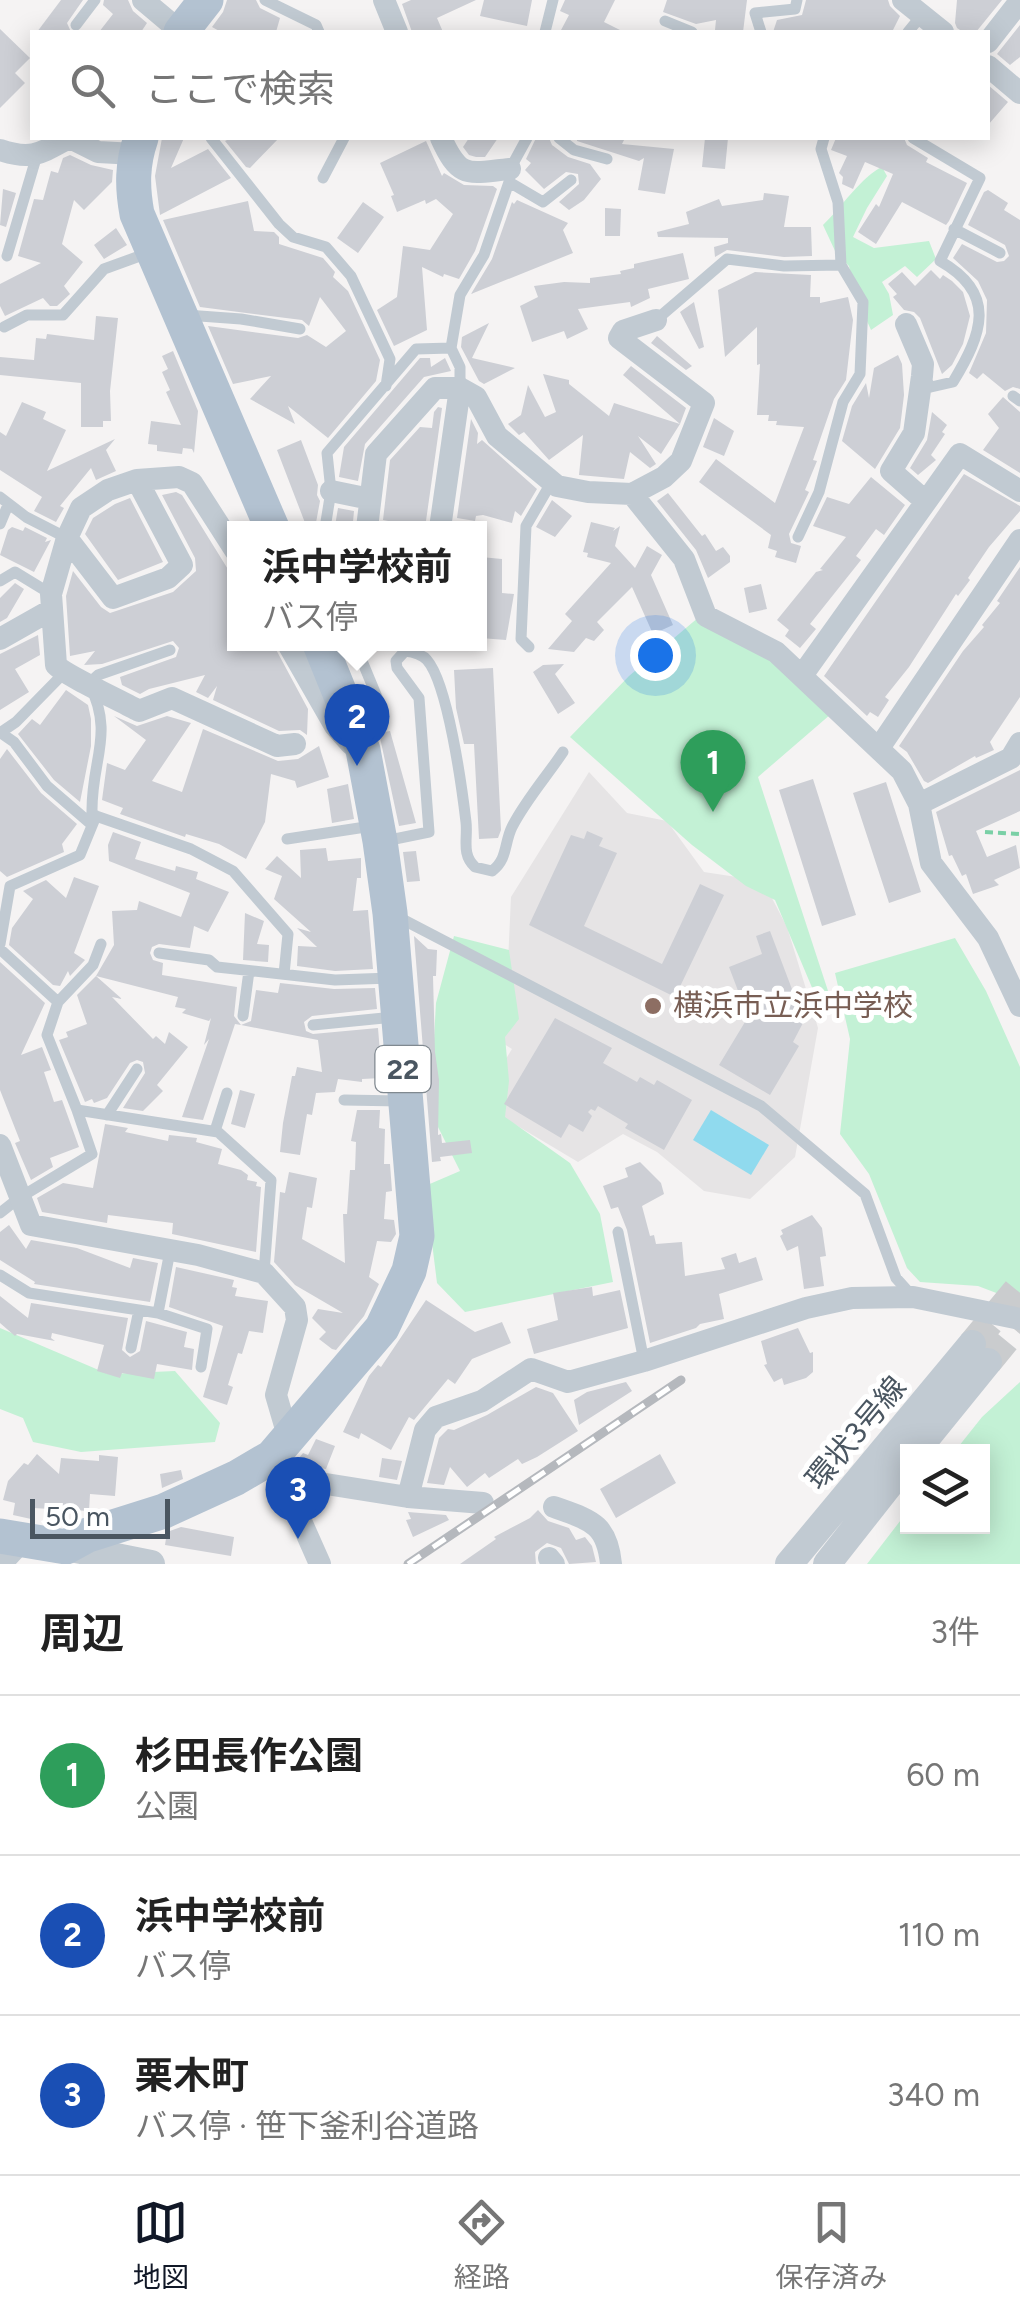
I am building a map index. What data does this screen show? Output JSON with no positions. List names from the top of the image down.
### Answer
{
  "streets": {
    "main road": ["22"],
    "street": ["環状3号線"]
  },
  "places": ["横浜市立浜中学校"],
  "scale_bar": "50 m",
  "page": {
    "search": "ここで検索",
    "popup": ["浜中学校前", "バス停"],
    "pins": ["2", "1", "3"],
    "scale": "50 m",
    "heading": ["周辺", "3件"],
    "list": [
      {
        "mark": "1",
        "name": "杉田長作公園",
        "note": "公園",
        "value": "60 m"
      },
      {
        "mark": "2",
        "name": "浜中学校前",
        "note": "バス停",
        "value": "110 m"
      },
      {
        "mark": "3",
        "name": "栗木町",
        "note": "バス停 · 笹下釜利谷道路",
        "value": "340 m"
      }
    ],
    "nav": ["地図", "経路", "保存済み"]
  }
}
